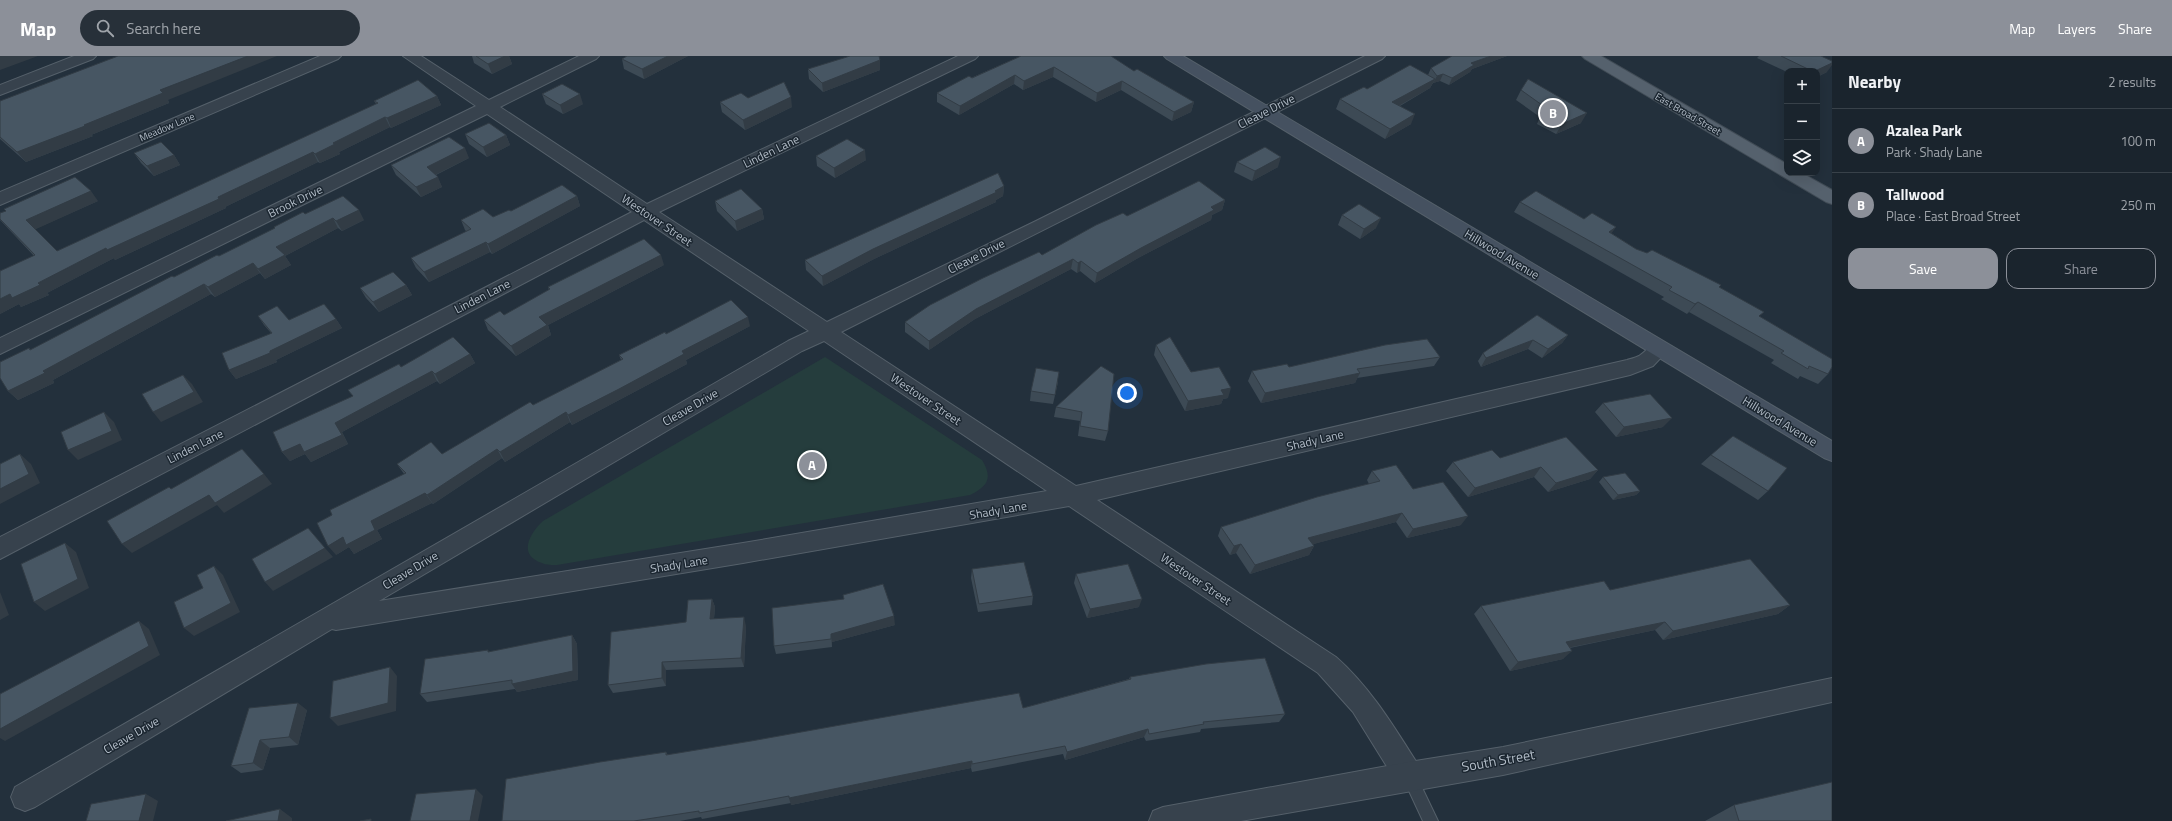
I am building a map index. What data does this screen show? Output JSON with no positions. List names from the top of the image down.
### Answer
{
  "streets": {
    "main road": ["East Broad Street", "Hillwood Avenue"],
    "street": [
      "Cleave Drive",
      "Meadow Lane",
      "Linden Lane",
      "Brook Drive",
      "Westover Street",
      "Shady Lane",
      "South Street"
    ]
  },
  "crossings": [
    ["Cleave Drive", "Westover Street"],
    ["Cleave Drive", "Hillwood Avenue"],
    ["Cleave Drive", "Shady Lane"],
    ["Linden Lane", "Westover Street"],
    ["Brook Drive", "Westover Street"],
    ["Westover Street", "Shady Lane"],
    ["Westover Street", "South Street"],
    ["Hillwood Avenue", "Shady Lane"]
  ],
  "page": {
    "header": "Map",
    "search": "Search here",
    "nav": ["Map", "Layers", "Share"],
    "heading": ["Nearby", "2 results"],
    "map_buttons": ["+", "−"],
    "pins": ["B", "A"],
    "list": [
      {
        "mark": "A",
        "name": "Azalea Park",
        "note": "Park · Shady Lane",
        "value": "100 m"
      },
      {
        "mark": "B",
        "name": "Tallwood",
        "note": "Place · East Broad Street",
        "value": "250 m"
      }
    ],
    "buttons": ["Save", "Share"]
  }
}
